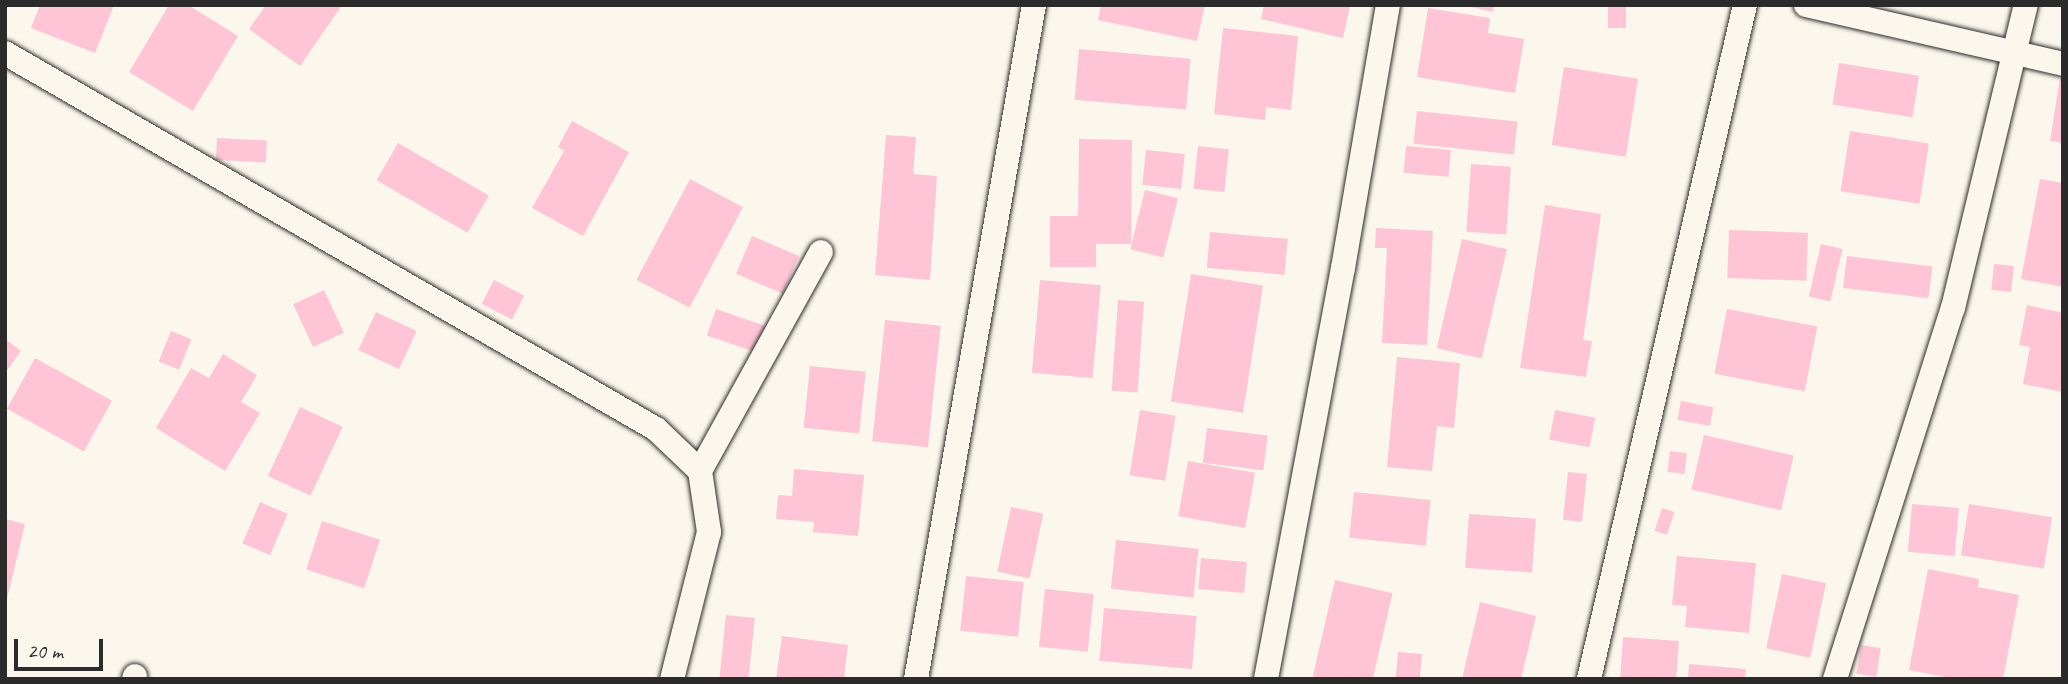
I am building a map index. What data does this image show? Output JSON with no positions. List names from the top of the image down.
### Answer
{
  "scale_bar": "20 m"
}
